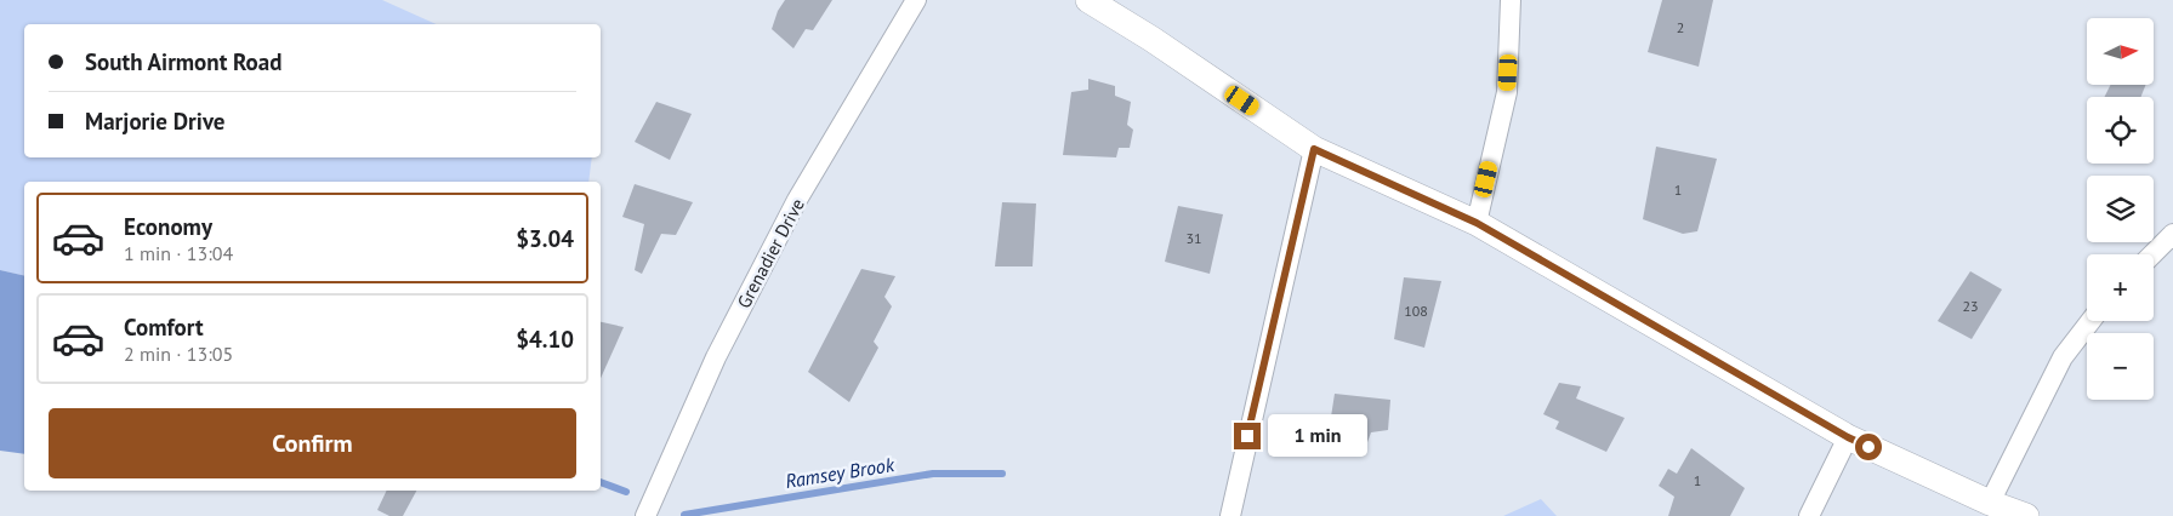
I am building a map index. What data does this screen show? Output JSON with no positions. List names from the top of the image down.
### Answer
{
  "streets": {
    "street": ["Grenadier Drive"]
  },
  "water": ["Ramsey Brook"],
  "house_numbers": [
    "2",
    "1",
    "31",
    "23",
    "108",
    "1"
  ],
  "north": "right",
  "page": {
    "map_buttons": ["+", "−"],
    "banner": ["South Airmont Road", "Marjorie Drive"],
    "list": [
      {
        "name": "Economy",
        "note": "1 min · 13:04",
        "value": "$3.04"
      },
      {
        "name": "Comfort",
        "note": "2 min · 13:05",
        "value": "$4.10"
      }
    ],
    "buttons": "Confirm",
    "bubble": "1 min"
  }
}
